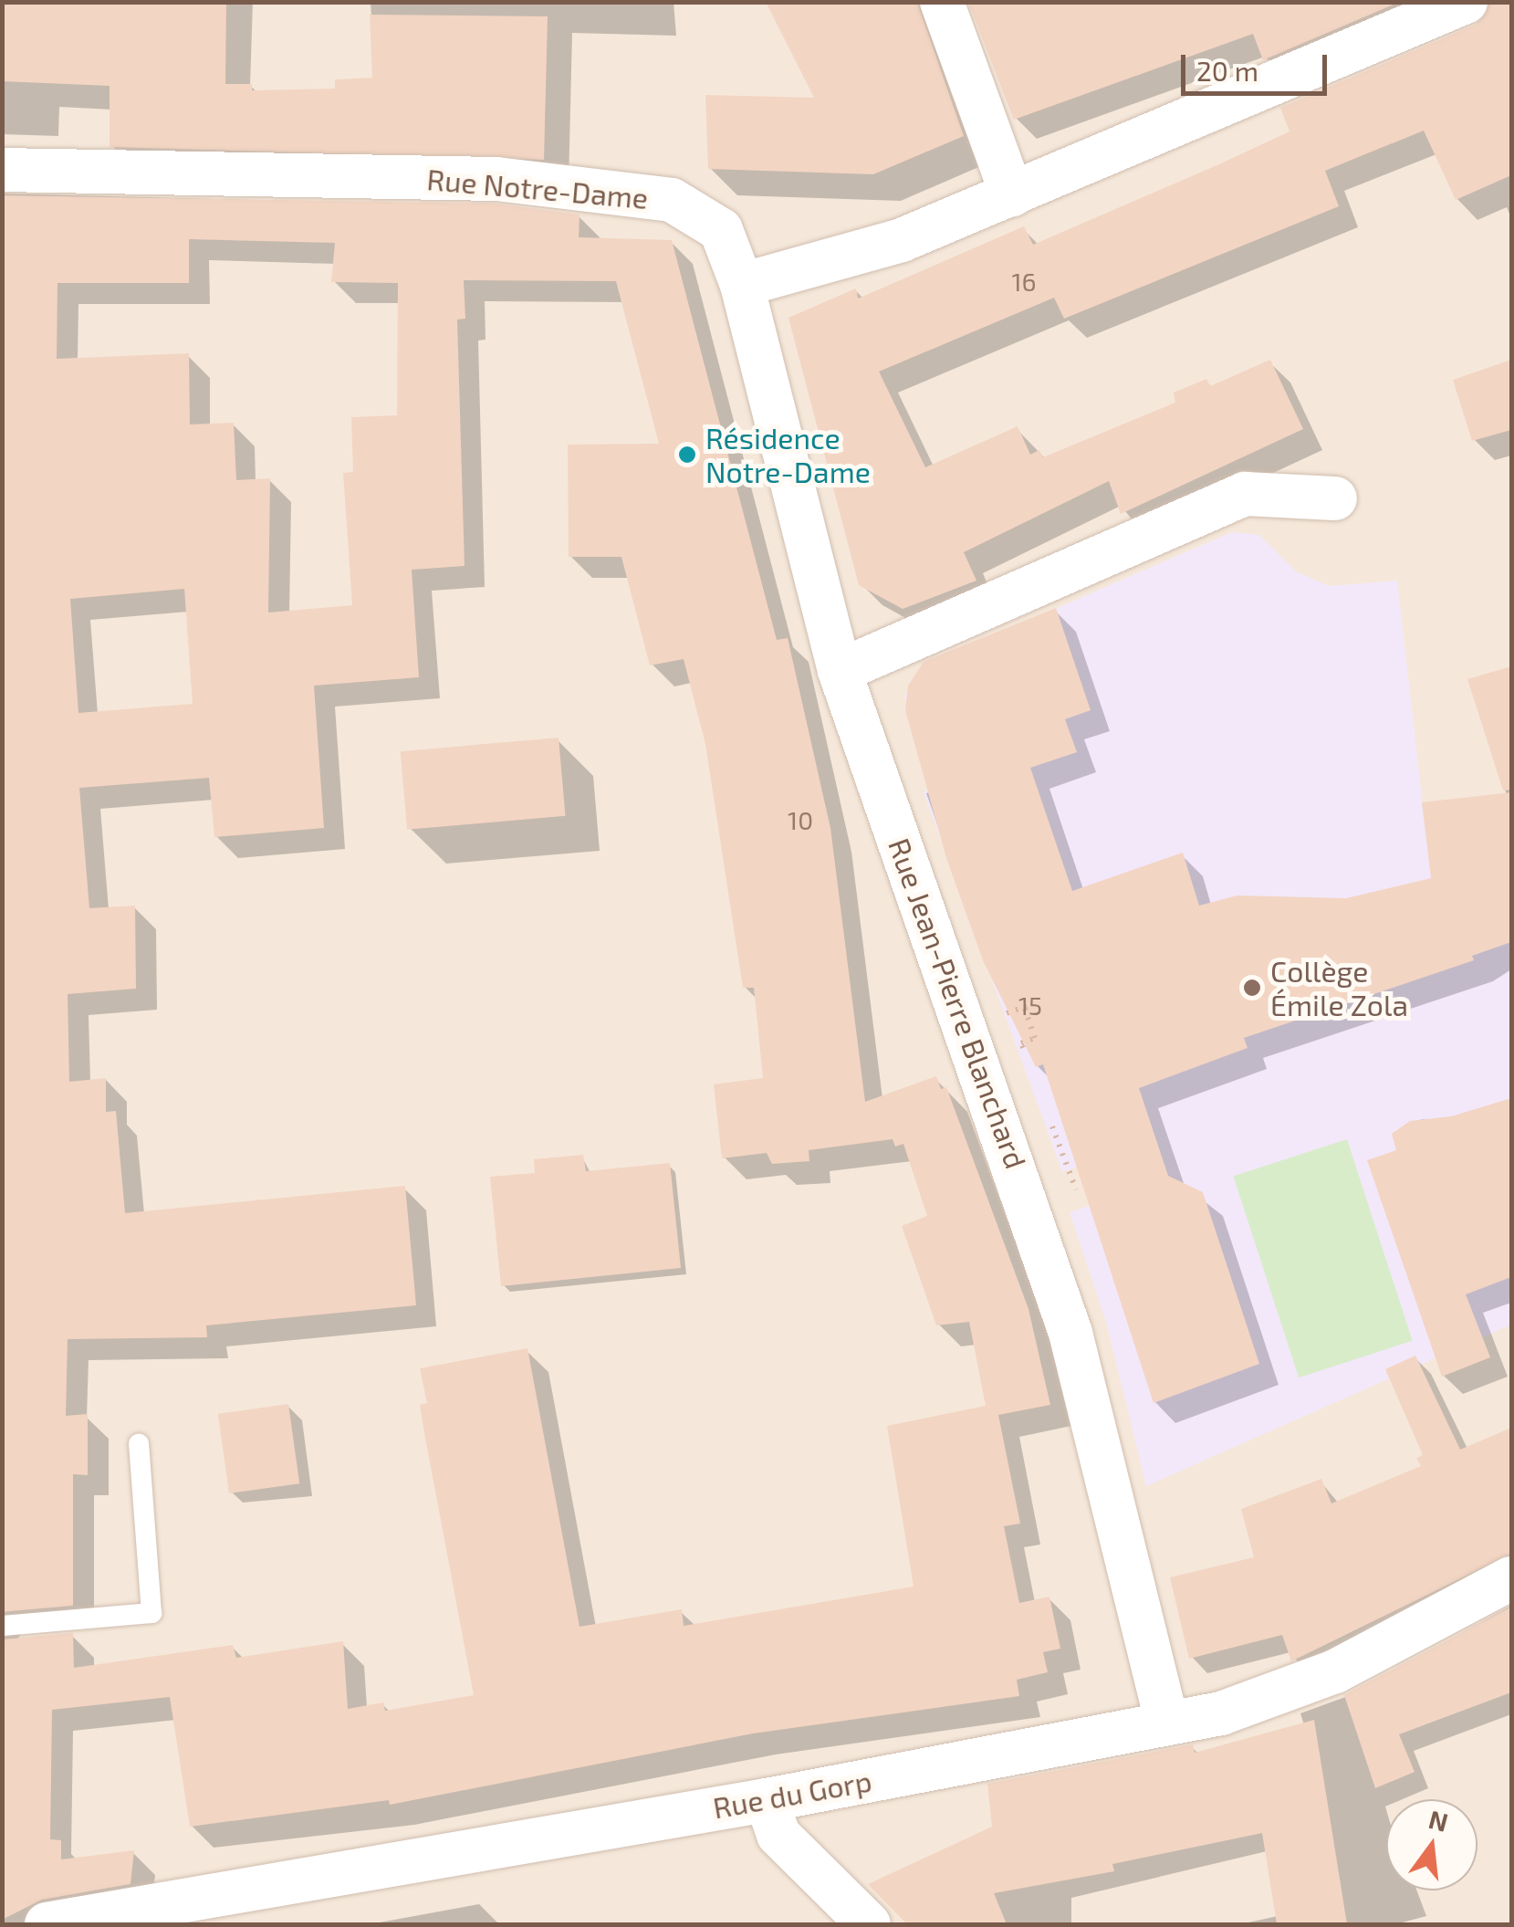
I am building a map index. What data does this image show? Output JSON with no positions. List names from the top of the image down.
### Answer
{
  "streets": {
    "street": ["Rue Notre-Dame", "Rue Jean-Pierre Blanchard", "Rue du Gorp"]
  },
  "crossings": [
    ["Rue Notre-Dame", "Rue Jean-Pierre Blanchard"],
    ["Rue Jean-Pierre Blanchard", "Rue du Gorp"]
  ],
  "places": ["Résidence Notre-Dame", "Collège Émile Zola"],
  "house_numbers": ["16", "10", "15"],
  "scale_bar": "20 m",
  "north": "top"
}
